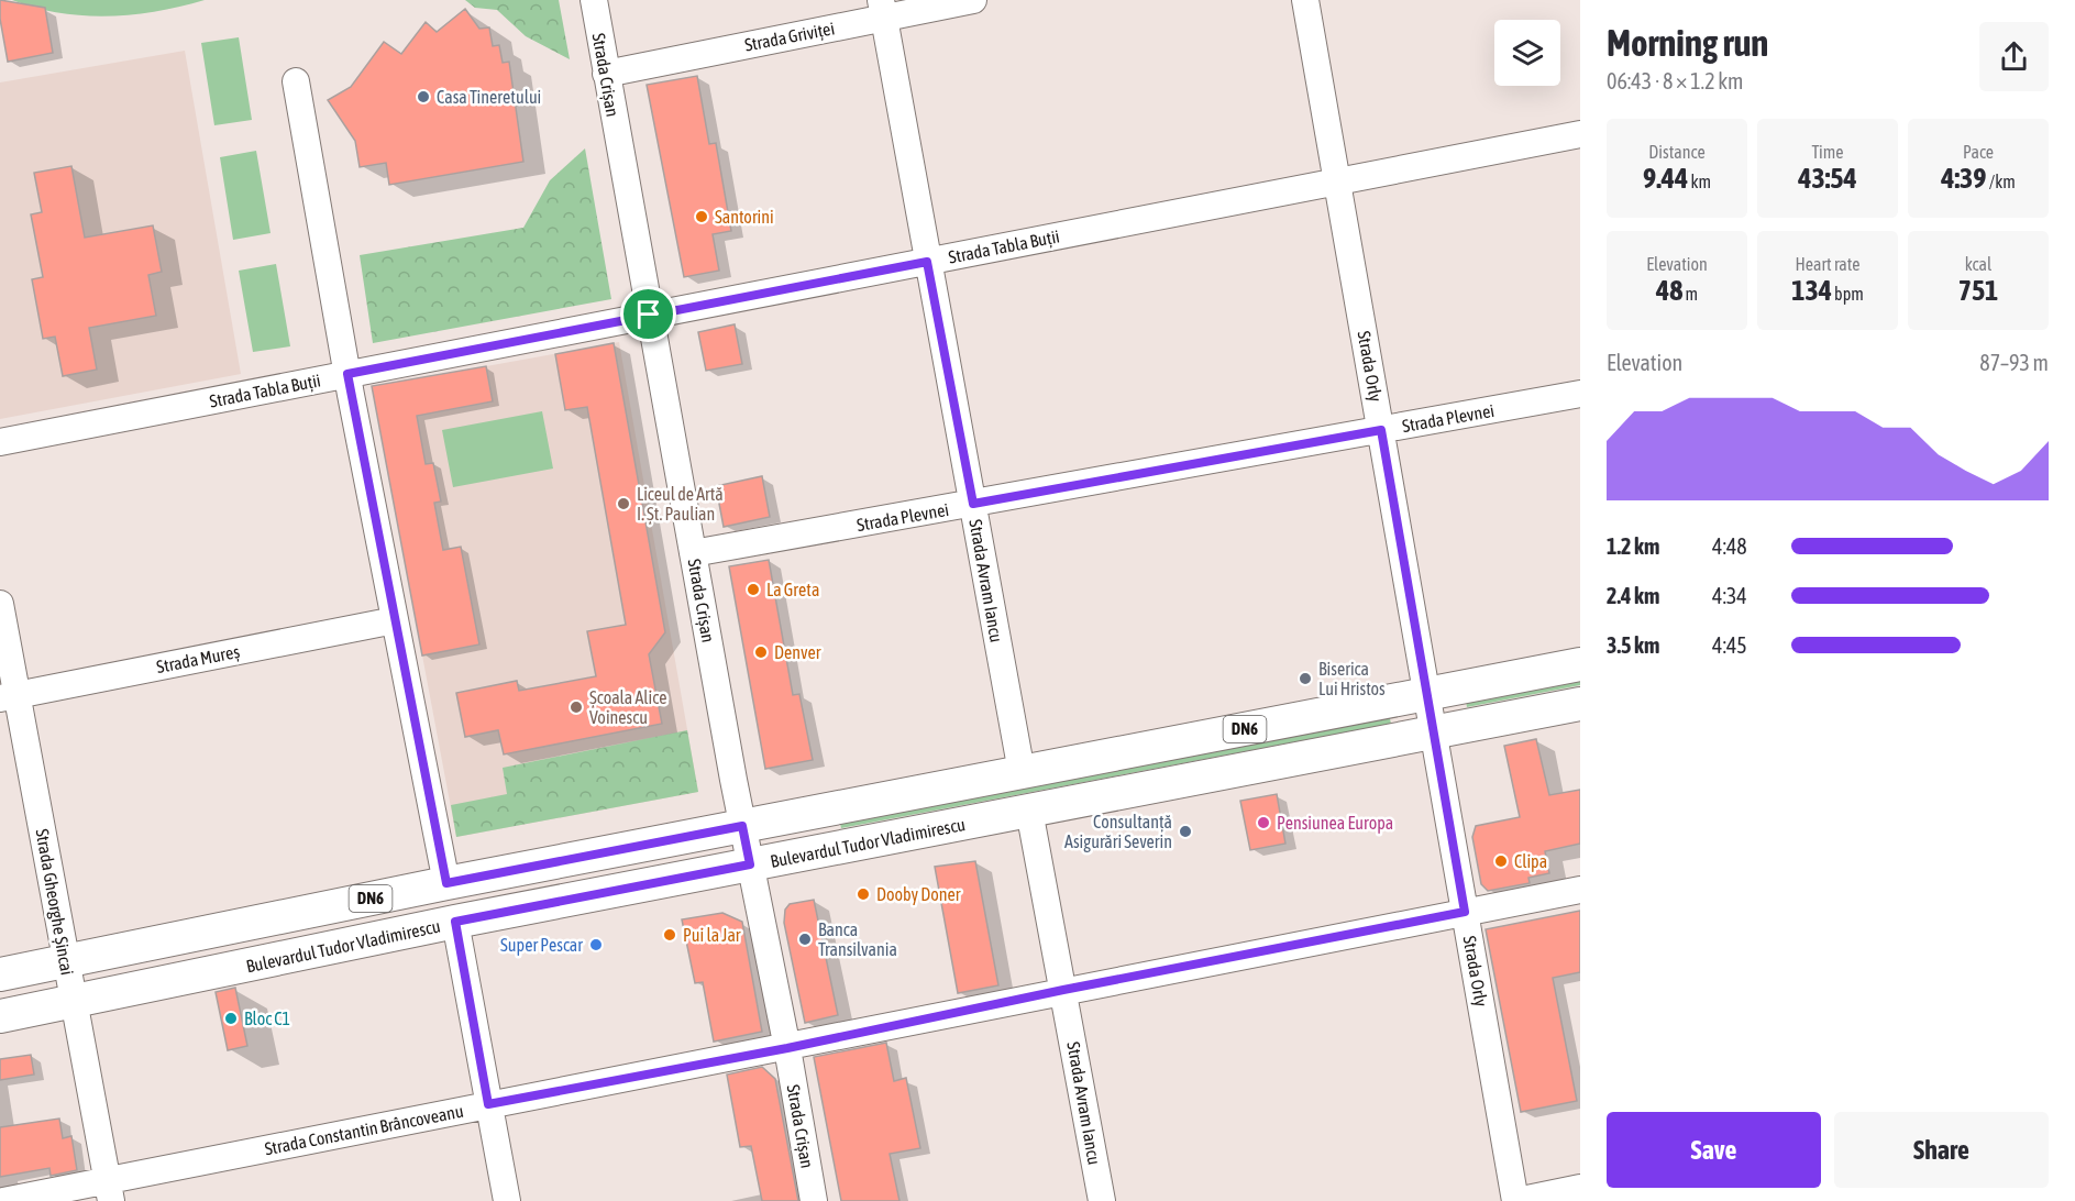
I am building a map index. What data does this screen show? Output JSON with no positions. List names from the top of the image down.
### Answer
{
  "streets": {
    "main road": ["DN6", "Bulevardul Tudor Vladimirescu"],
    "street": [
      "Strada Griviței",
      "Strada Crișan",
      "Strada Tabla Buții",
      "Strada Orly",
      "Strada Plevnei",
      "Strada Avram Iancu",
      "Strada Mureș",
      "Strada Gheorghe Șincai",
      "Strada Constantin Brâncoveanu"
    ]
  },
  "crossings": [
    ["Strada Griviței", "Strada Crișan"],
    ["Strada Griviței", "Strada Avram Iancu"],
    ["Strada Crișan", "Strada Tabla Buții"],
    ["Strada Crișan", "Strada Plevnei"],
    ["Strada Crișan", "DN6"],
    ["Strada Crișan", "Bulevardul Tudor Vladimirescu"],
    ["Strada Crișan", "Strada Constantin Brâncoveanu"],
    ["Strada Tabla Buții", "Strada Orly"],
    ["Strada Tabla Buții", "Strada Avram Iancu"],
    ["Strada Orly", "Strada Plevnei"],
    ["Strada Orly", "DN6"],
    ["Strada Orly", "Bulevardul Tudor Vladimirescu"],
    ["Strada Orly", "Strada Constantin Brâncoveanu"],
    ["Strada Plevnei", "Strada Avram Iancu"],
    ["Strada Avram Iancu", "DN6"],
    ["Strada Avram Iancu", "Bulevardul Tudor Vladimirescu"],
    ["Strada Avram Iancu", "Strada Constantin Brâncoveanu"],
    ["Strada Mureș", "Strada Gheorghe Șincai"],
    ["DN6", "Strada Gheorghe Șincai"],
    ["Bulevardul Tudor Vladimirescu", "Strada Gheorghe Șincai"],
    ["Strada Gheorghe Șincai", "Strada Constantin Brâncoveanu"]
  ],
  "places": [
    "Casa Tineretului",
    "Santorini",
    "Liceul de Artă I. Șt. Paulian",
    "La Greta",
    "Denver",
    "Biserica Lui Hristos",
    "Școala Alice Voinescu",
    "Pensiunea Europa",
    "Consultanță Asigurări Severin",
    "Clipa",
    "Dooby Doner",
    "Pui la Jar",
    "Banca Transilvania",
    "Super Pescar",
    "Bloc C1"
  ],
  "page": {
    "heading": ["Morning run", "06:43 · 8 × 1.2 km"],
    "stats": [
      ["Distance", "9.44 km"],
      ["Time", "43:54"],
      ["Pace", "4:39 /km"],
      ["Elevation", "48 m"],
      ["Heart rate", "134 bpm"],
      ["kcal", "751"]
    ],
    "chart": ["Elevation", "87–93 m"],
    "list": [
      {
        "name": "1.2 km",
        "note": "4:48"
      },
      {
        "name": "2.4 km",
        "note": "4:34"
      },
      {
        "name": "3.5 km",
        "note": "4:45"
      }
    ],
    "buttons": ["Save", "Share"]
  }
}
